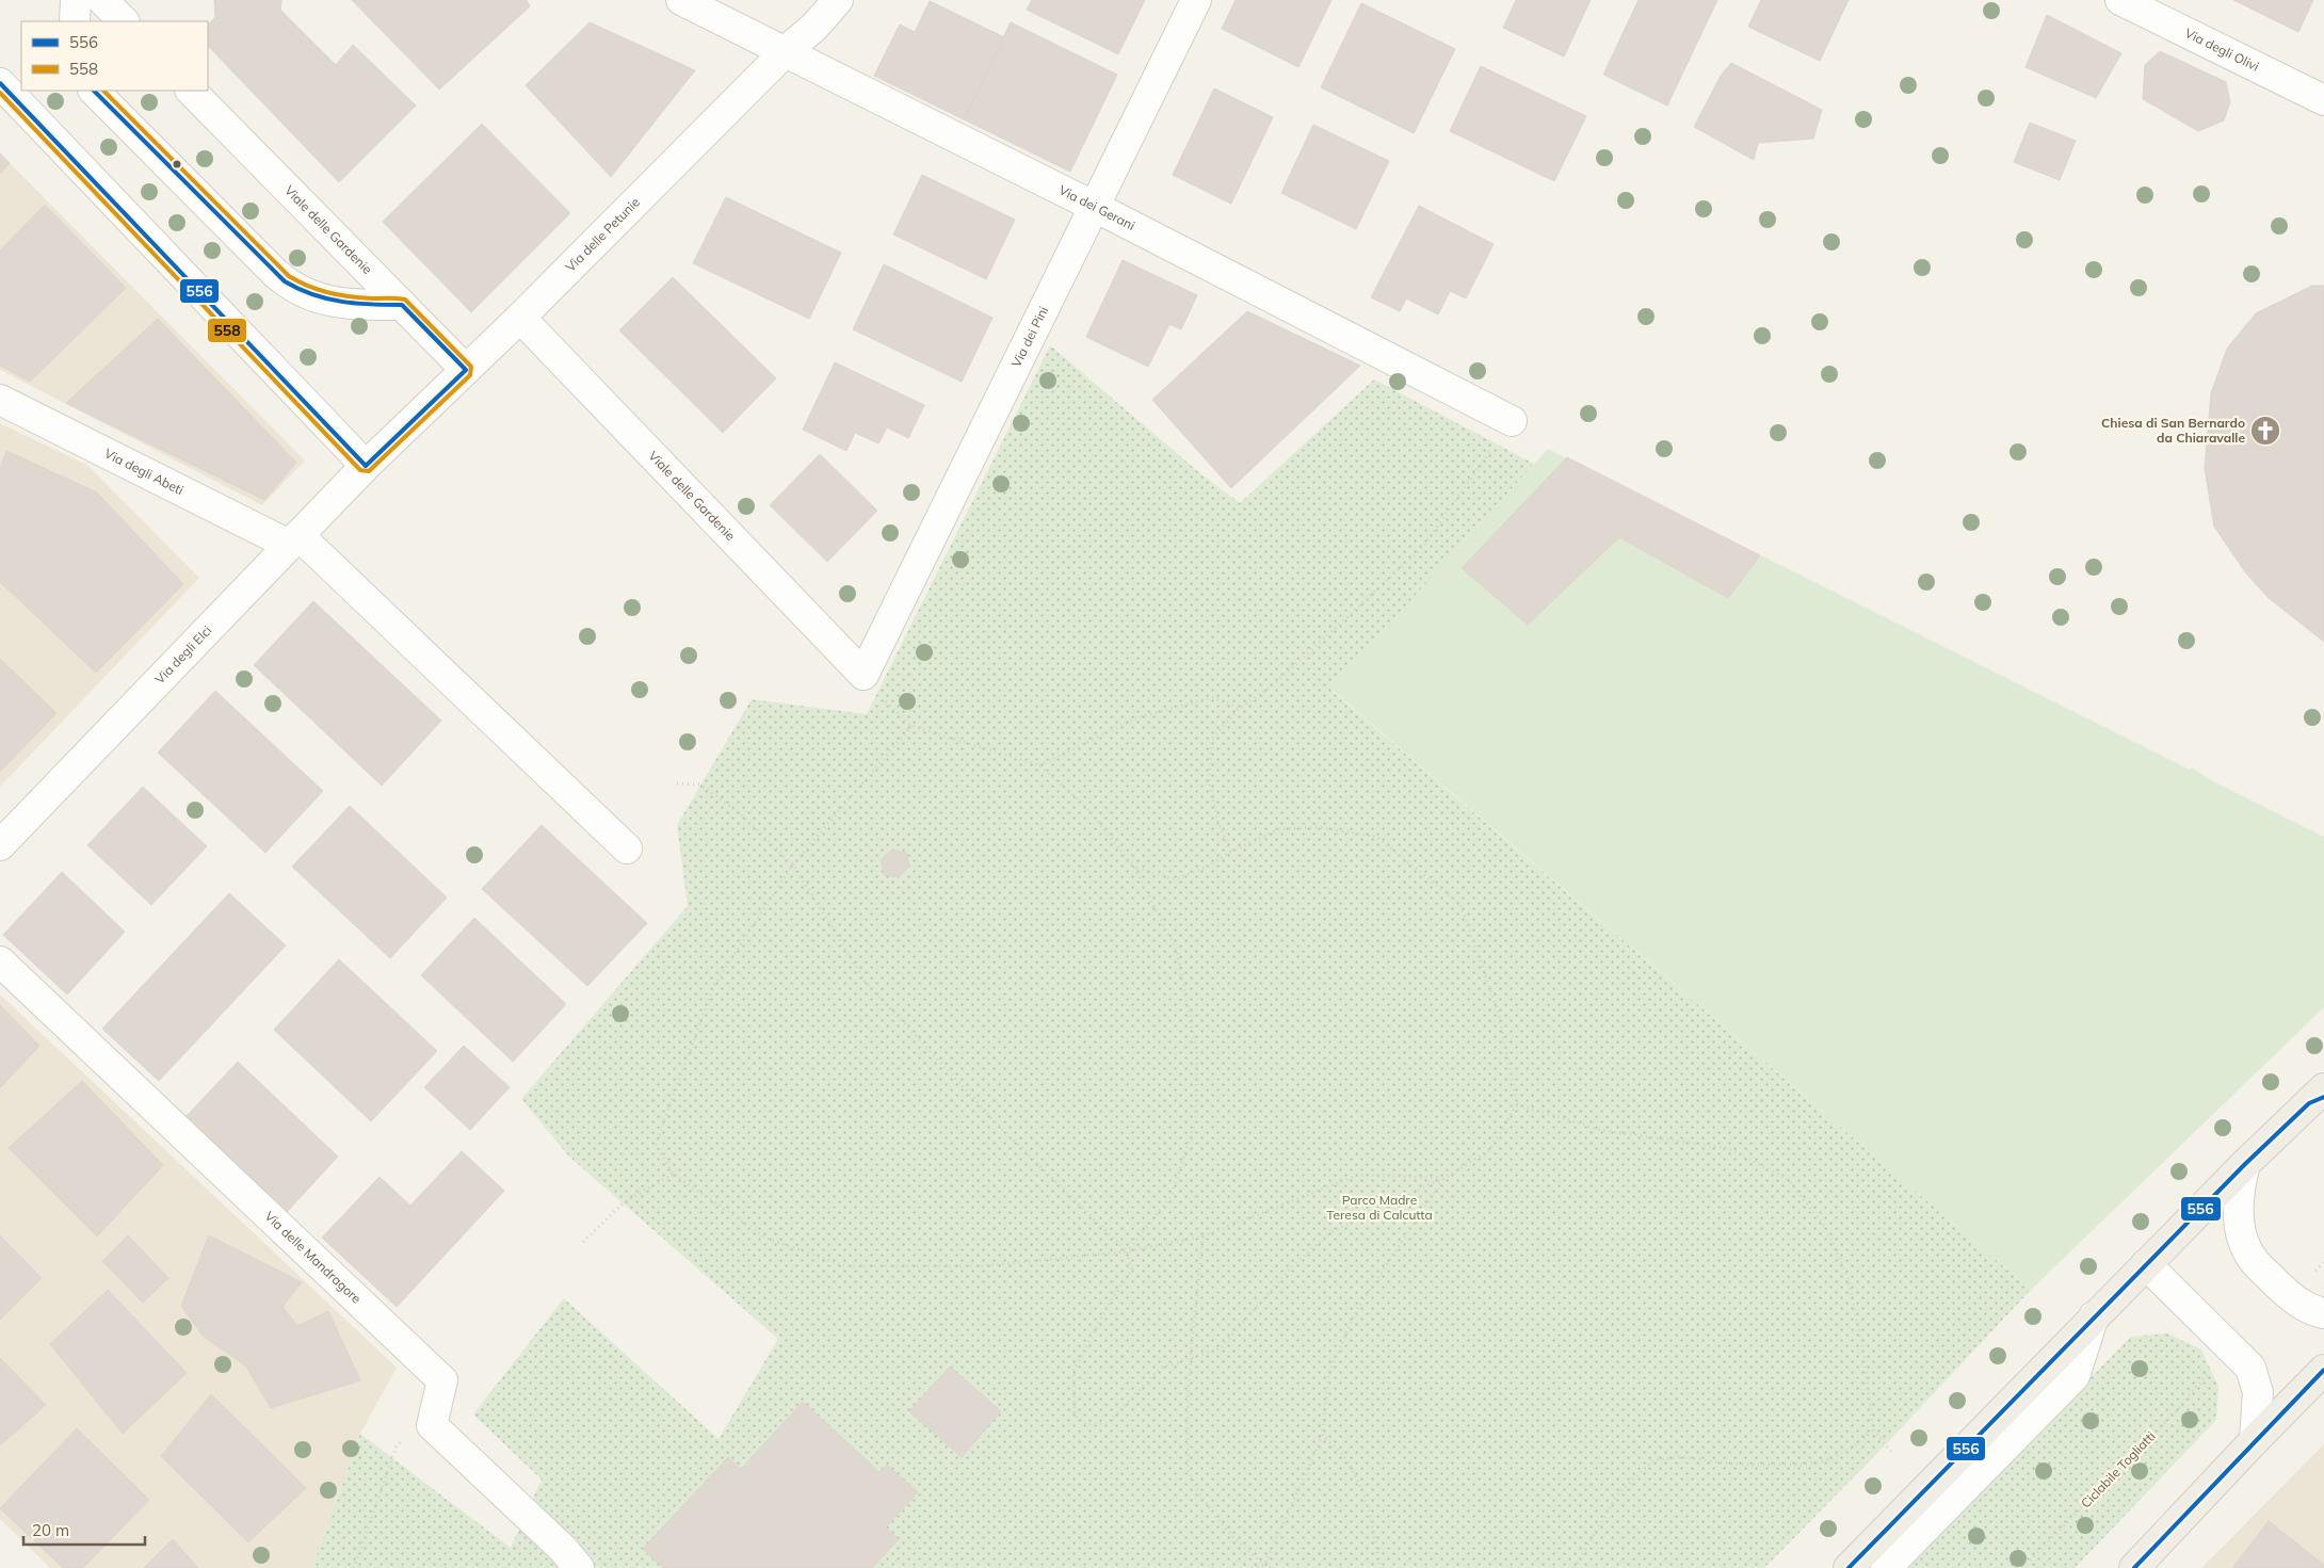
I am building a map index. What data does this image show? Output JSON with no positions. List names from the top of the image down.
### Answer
{
  "streets": {
    "street": [
      "Via degli Olivi",
      "Via dei Gerani",
      "Viale delle Gardenie",
      "Via delle Petunie",
      "Via dei Pini",
      "Via degli Abeti",
      "Via degli Elci",
      "Via delle Mandragore"
    ],
    "path": ["Ciclabile Togliatti"]
  },
  "crossings": [
    ["Via dei Gerani", "Via delle Petunie"],
    ["Via dei Gerani", "Via dei Pini"],
    ["Viale delle Gardenie", "Via delle Petunie"],
    ["Viale delle Gardenie", "Via dei Pini"],
    ["Via delle Petunie", "Via degli Elci"],
    ["Via degli Abeti", "Via degli Elci"]
  ],
  "parks": ["Parco Madre Teresa di Calcutta"],
  "places": {
    "church": ["Chiesa di San Bernardo da Chiaravalle"]
  },
  "lines": ["transit line 556", "transit line 558"],
  "legend": ["556", "558"],
  "scale_bar": "20 m"
}
